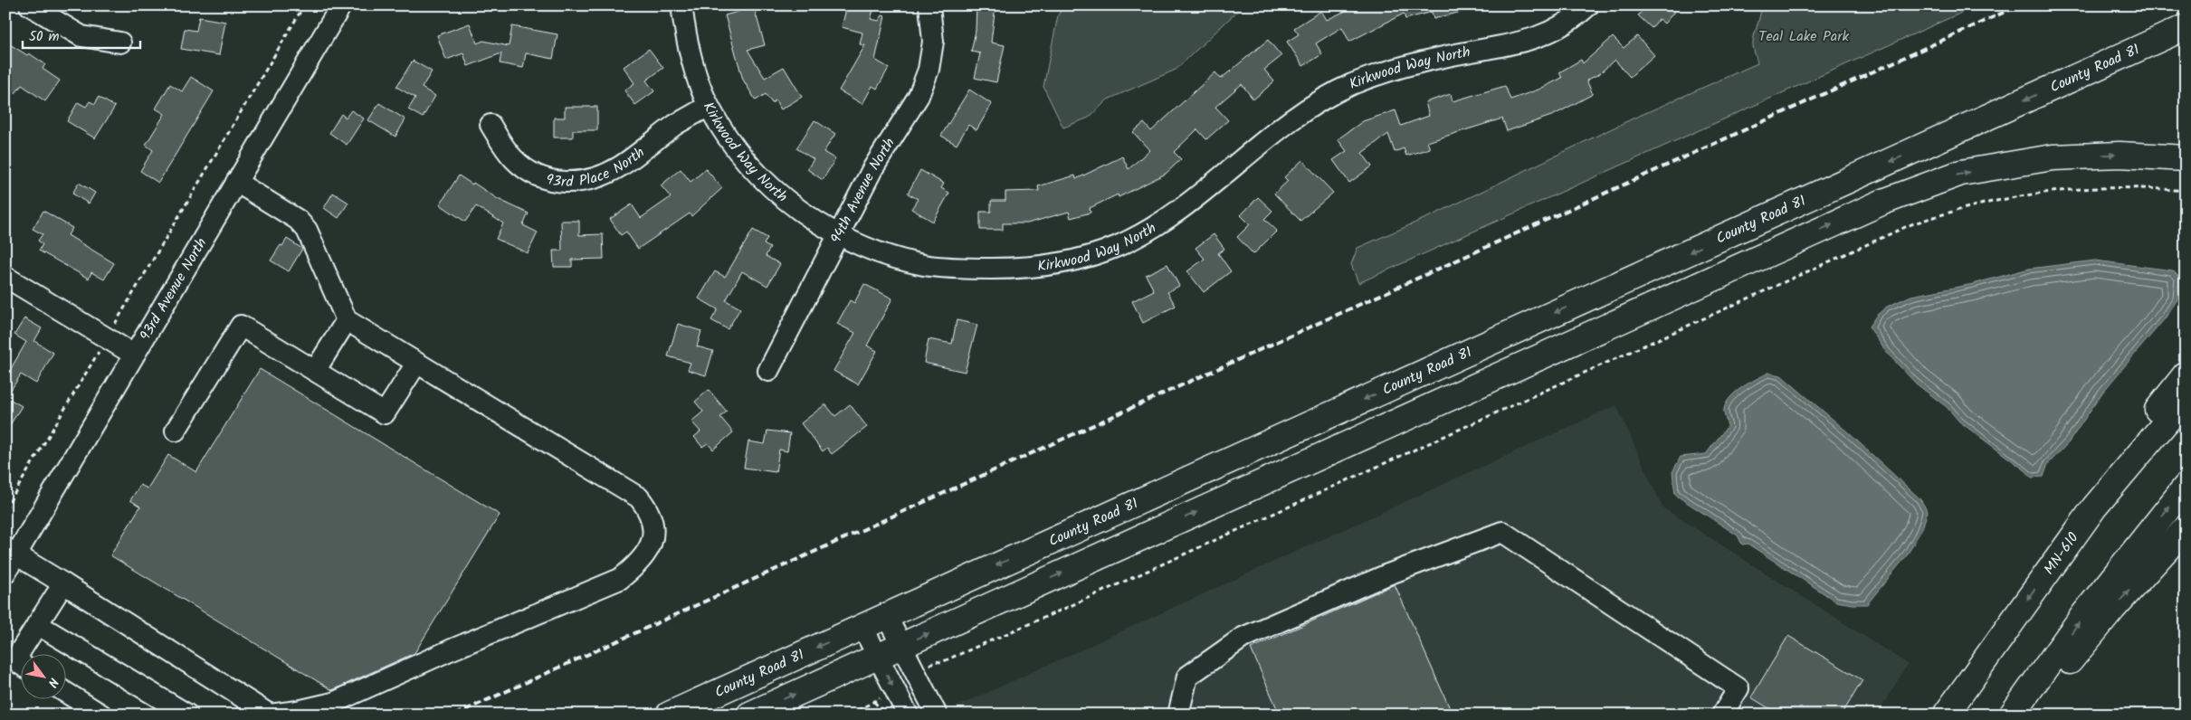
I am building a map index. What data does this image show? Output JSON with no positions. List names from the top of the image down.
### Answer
{
  "streets": {
    "highway": ["County Road 81", "MN-610"],
    "street": [
      "Kirkwood Way North",
      "93rd Place North",
      "94th Avenue North",
      "93rd Avenue North"
    ]
  },
  "crossings": [
    ["Kirkwood Way North", "93rd Place North"],
    ["Kirkwood Way North", "94th Avenue North"]
  ],
  "parks": ["Teal Lake Park"],
  "scale_bar": "50 m",
  "north": "bottom right"
}
